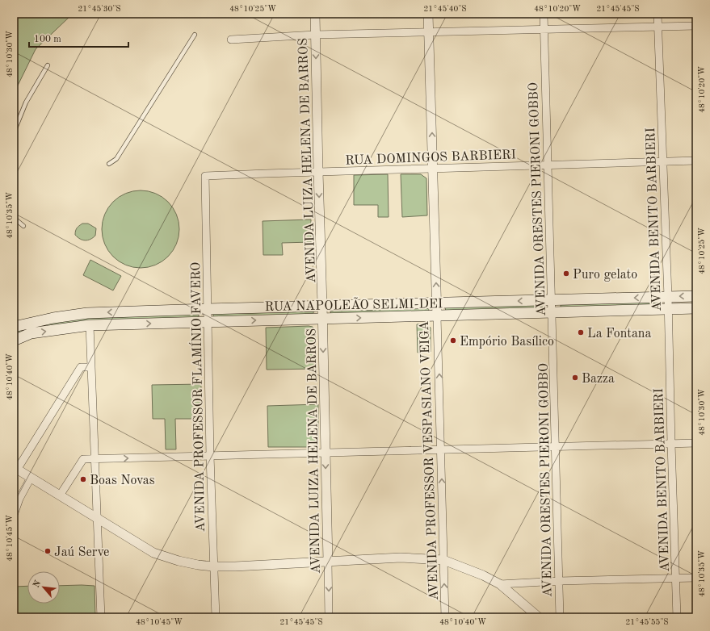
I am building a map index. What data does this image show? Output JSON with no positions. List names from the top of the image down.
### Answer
{
  "streets": {
    "main road": ["RUA NAPOLEÃO SELMI-DEI"],
    "street": [
      "RUA DOMINGOS BARBIERI",
      "AVENIDA LUIZA HELENA DE BARROS",
      "AVENIDA ORESTES PIERONI GOBBO",
      "AVENIDA BENITO BARBIERI",
      "AVENIDA PROFESSOR FLAMÍNIO FAVERO",
      "AVENIDA PROFESSOR VESPASIANO VEIGA"
    ]
  },
  "crossings": [
    ["RUA DOMINGOS BARBIERI", "AVENIDA LUIZA HELENA DE BARROS"],
    ["RUA DOMINGOS BARBIERI", "AVENIDA ORESTES PIERONI GOBBO"],
    ["RUA DOMINGOS BARBIERI", "AVENIDA BENITO BARBIERI"],
    ["RUA DOMINGOS BARBIERI", "AVENIDA PROFESSOR FLAMÍNIO FAVERO"],
    ["RUA DOMINGOS BARBIERI", "AVENIDA PROFESSOR VESPASIANO VEIGA"],
    ["AVENIDA LUIZA HELENA DE BARROS", "RUA NAPOLEÃO SELMI-DEI"],
    ["AVENIDA ORESTES PIERONI GOBBO", "RUA NAPOLEÃO SELMI-DEI"],
    ["AVENIDA BENITO BARBIERI", "RUA NAPOLEÃO SELMI-DEI"],
    ["RUA NAPOLEÃO SELMI-DEI", "AVENIDA PROFESSOR FLAMÍNIO FAVERO"],
    ["RUA NAPOLEÃO SELMI-DEI", "AVENIDA PROFESSOR VESPASIANO VEIGA"]
  ],
  "one_way": ["AVENIDA LUIZA HELENA DE BARROS", "AVENIDA PROFESSOR VESPASIANO VEIGA"],
  "places": [
    "Puro gelato",
    "La Fontana",
    "Empório Basílico",
    "Bazza",
    "Boas Novas",
    "Jaú Serve"
  ],
  "scale_bar": "100 m",
  "north": "top left",
  "coordinates": [
    "21°45'30\"S",
    "48°10'25\"W",
    "21°45'40\"S",
    "48°10'20\"W",
    "21°45'45\"S",
    "48°10'30\"W",
    "48°10'35\"W",
    "48°10'40\"W",
    "48°10'45\"W",
    "21°45'55\"S"
  ]
}
